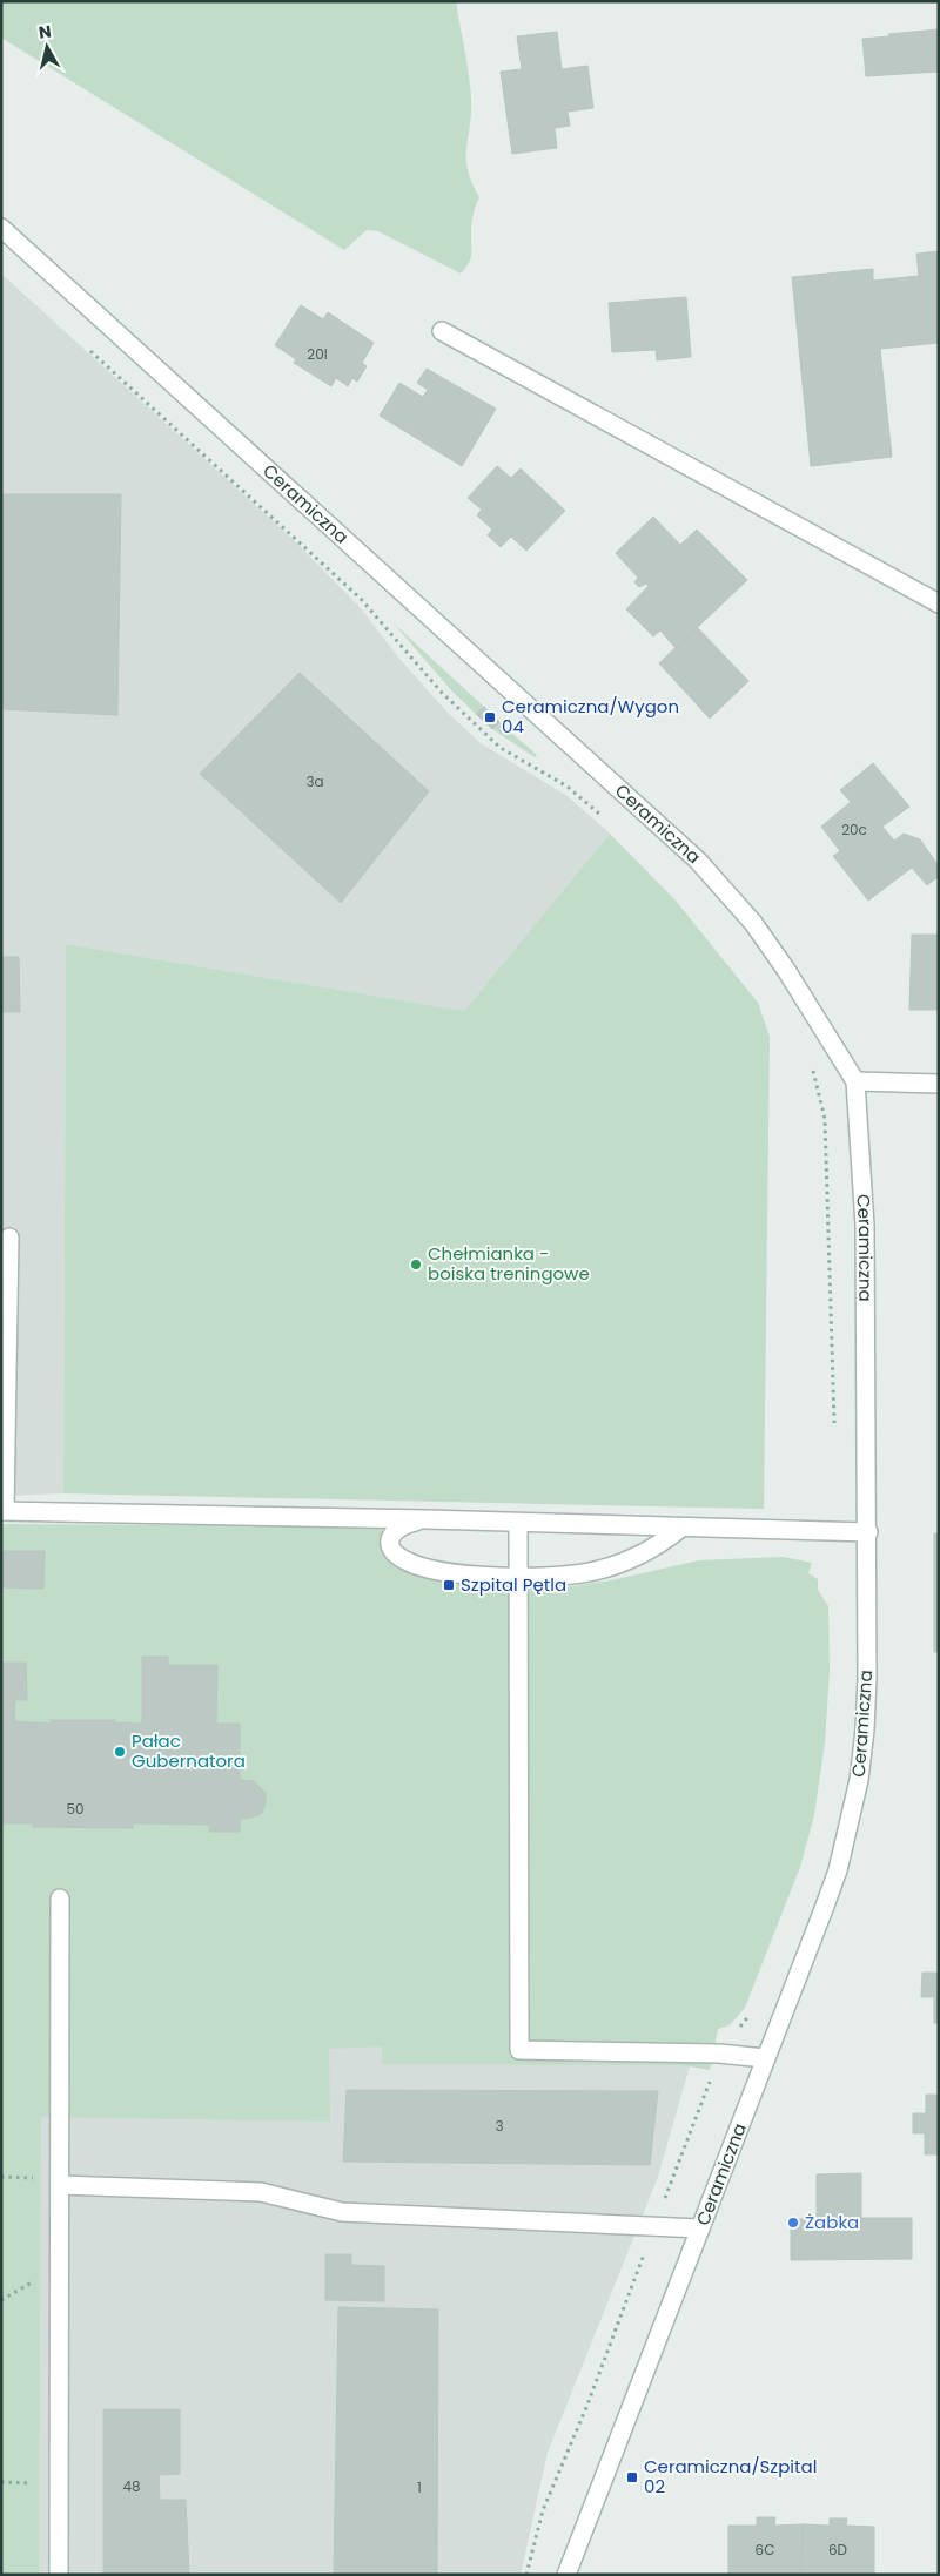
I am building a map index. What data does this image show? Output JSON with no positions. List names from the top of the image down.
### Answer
{
  "streets": {
    "street": ["Ceramiczna"]
  },
  "places": {
    "transit": ["Ceramiczna/Wygon 04", "Szpital Pętla", "Ceramiczna/Szpital 02"],
    "other": ["Chełmianka - boiska treningowe", "Pałac Gubernatora", "Żabka"]
  },
  "house_numbers": [
    "20I",
    "3a",
    "20c",
    "50",
    "3",
    "48",
    "1",
    "6C",
    "6D"
  ],
  "north": "top"
}
